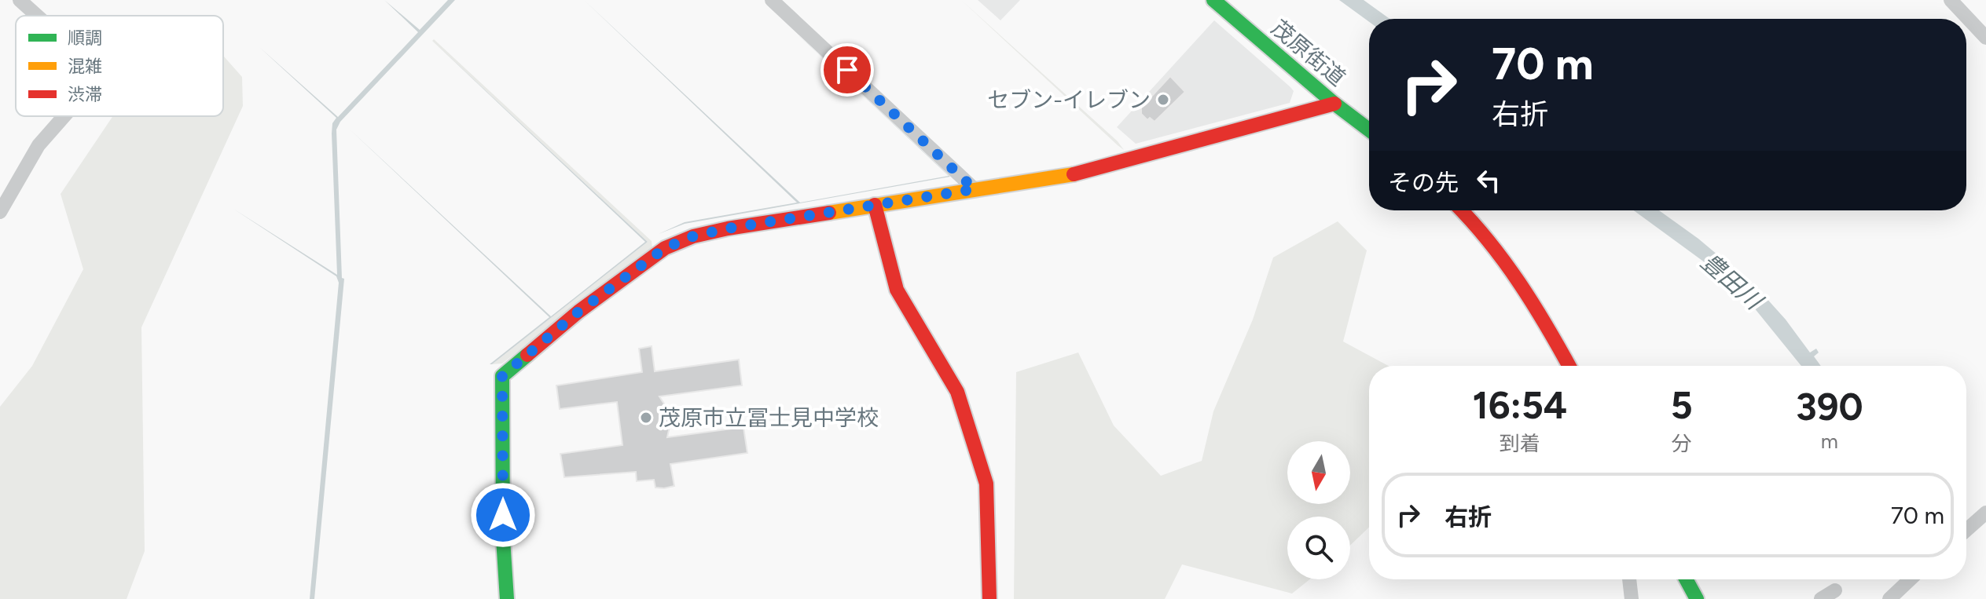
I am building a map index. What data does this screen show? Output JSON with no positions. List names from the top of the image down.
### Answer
{
  "streets": {
    "street": ["茂原街道"]
  },
  "water": ["豊田川"],
  "places": ["セブン-イレブン", "茂原市立冨士見中学校"],
  "legend": ["順調", "混雑", "渋滞"],
  "north": "bottom",
  "page": {
    "turn": ["70 m", "右折"],
    "then": "その先",
    "eta": [
      "16:54",
      "到着",
      "5",
      "分",
      "390",
      "m"
    ],
    "list": [
      {
        "name": "右折",
        "value": "70 m"
      }
    ]
  }
}
